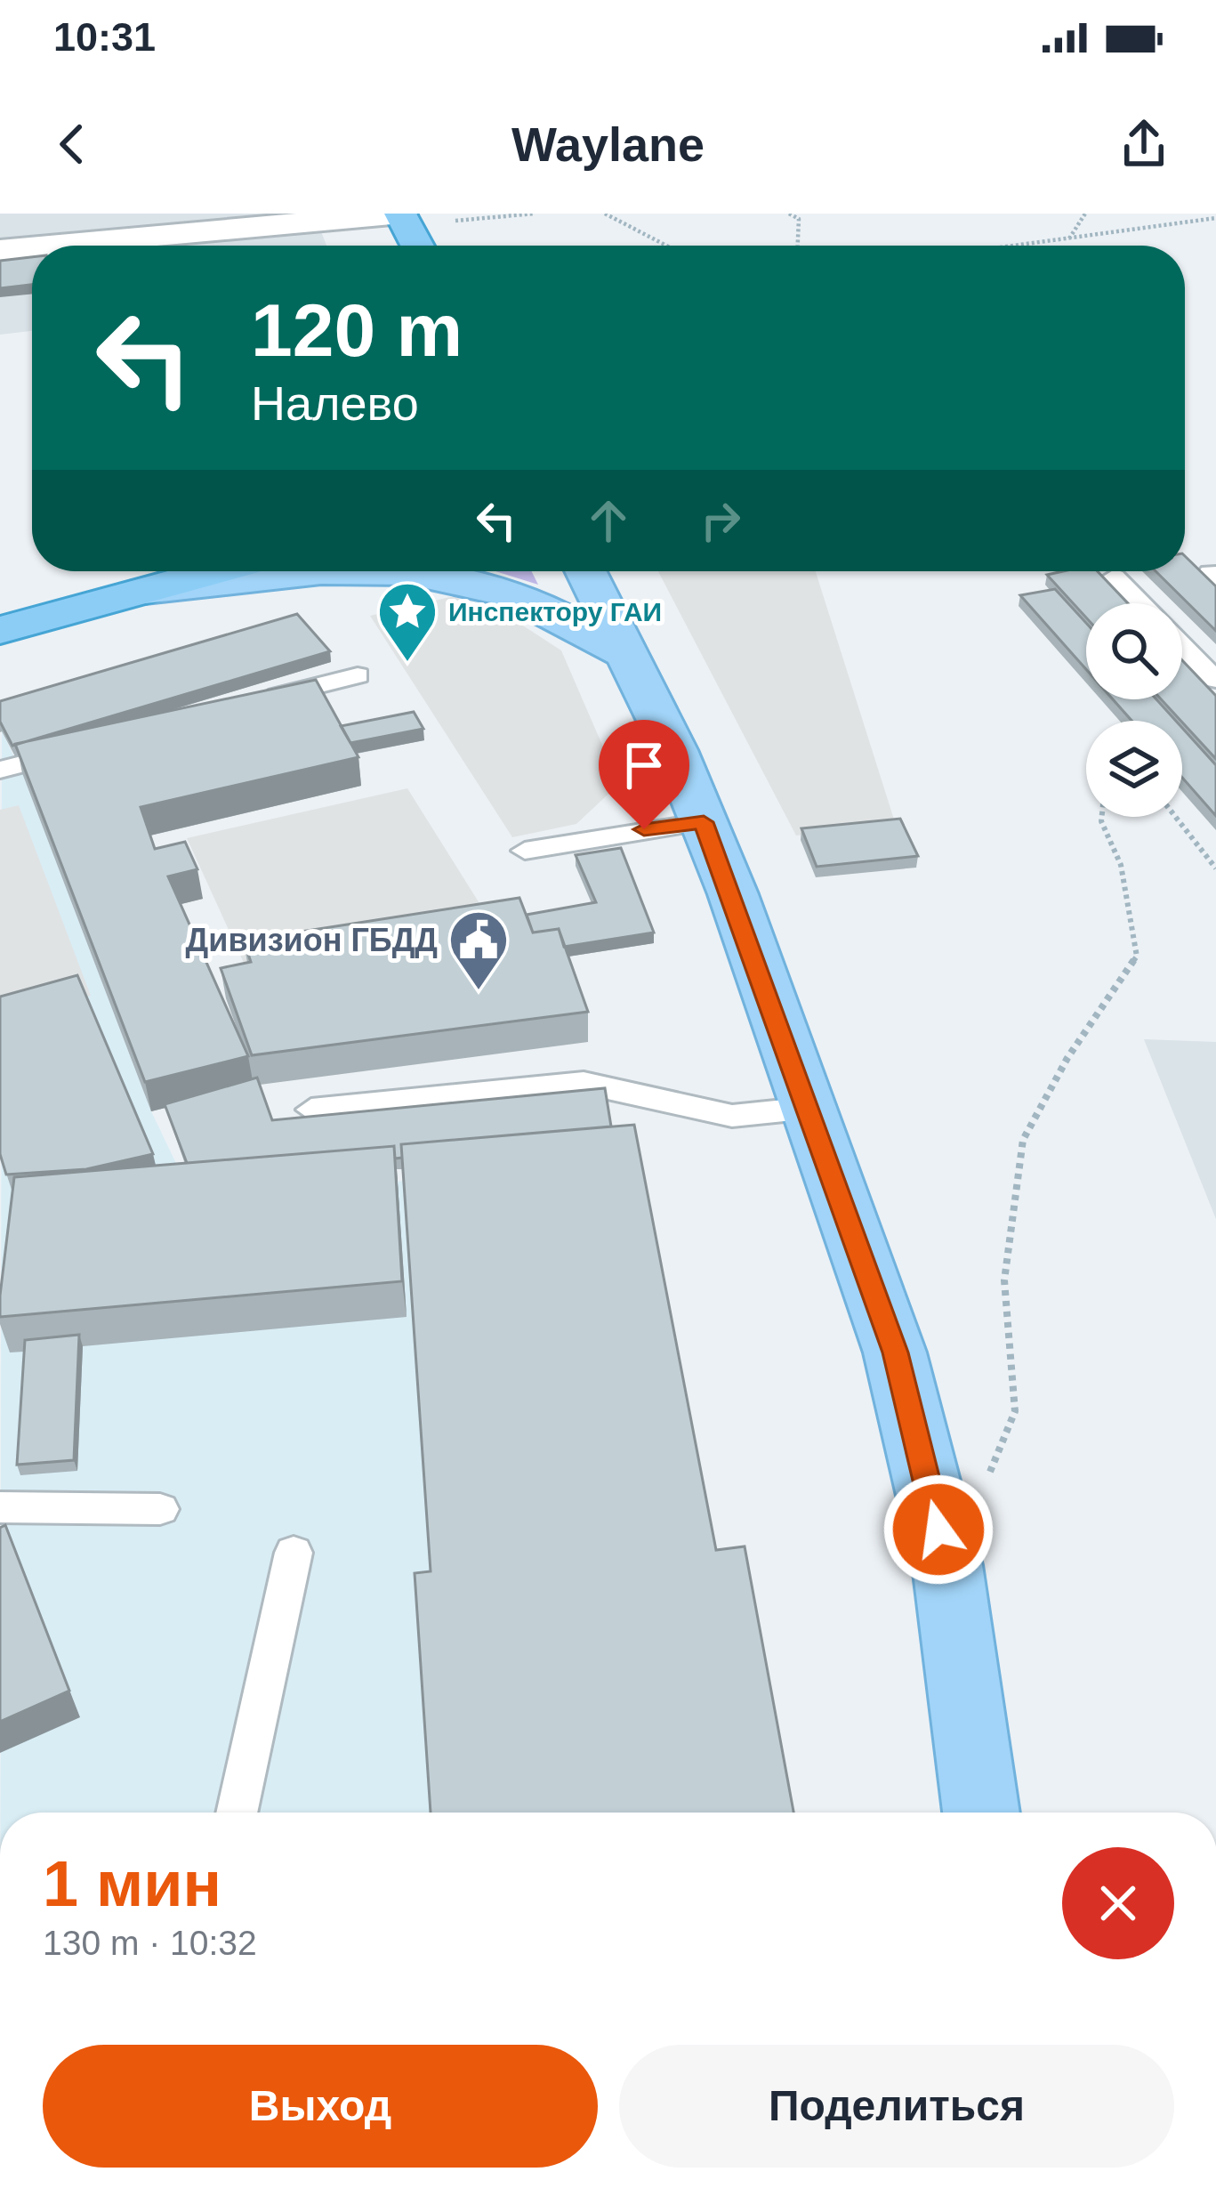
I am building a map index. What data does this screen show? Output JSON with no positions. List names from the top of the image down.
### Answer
{
  "places": {
    "place": ["Инспектору ГАИ"],
    "public building": ["Дивизион ГБДД"]
  },
  "page": {
    "status": "10:31",
    "header": "Waylane",
    "turn": ["120 m", "Налево"],
    "heading": ["1 мин", "130 m · 10:32"],
    "buttons": ["Выход", "Поделиться"]
  }
}
